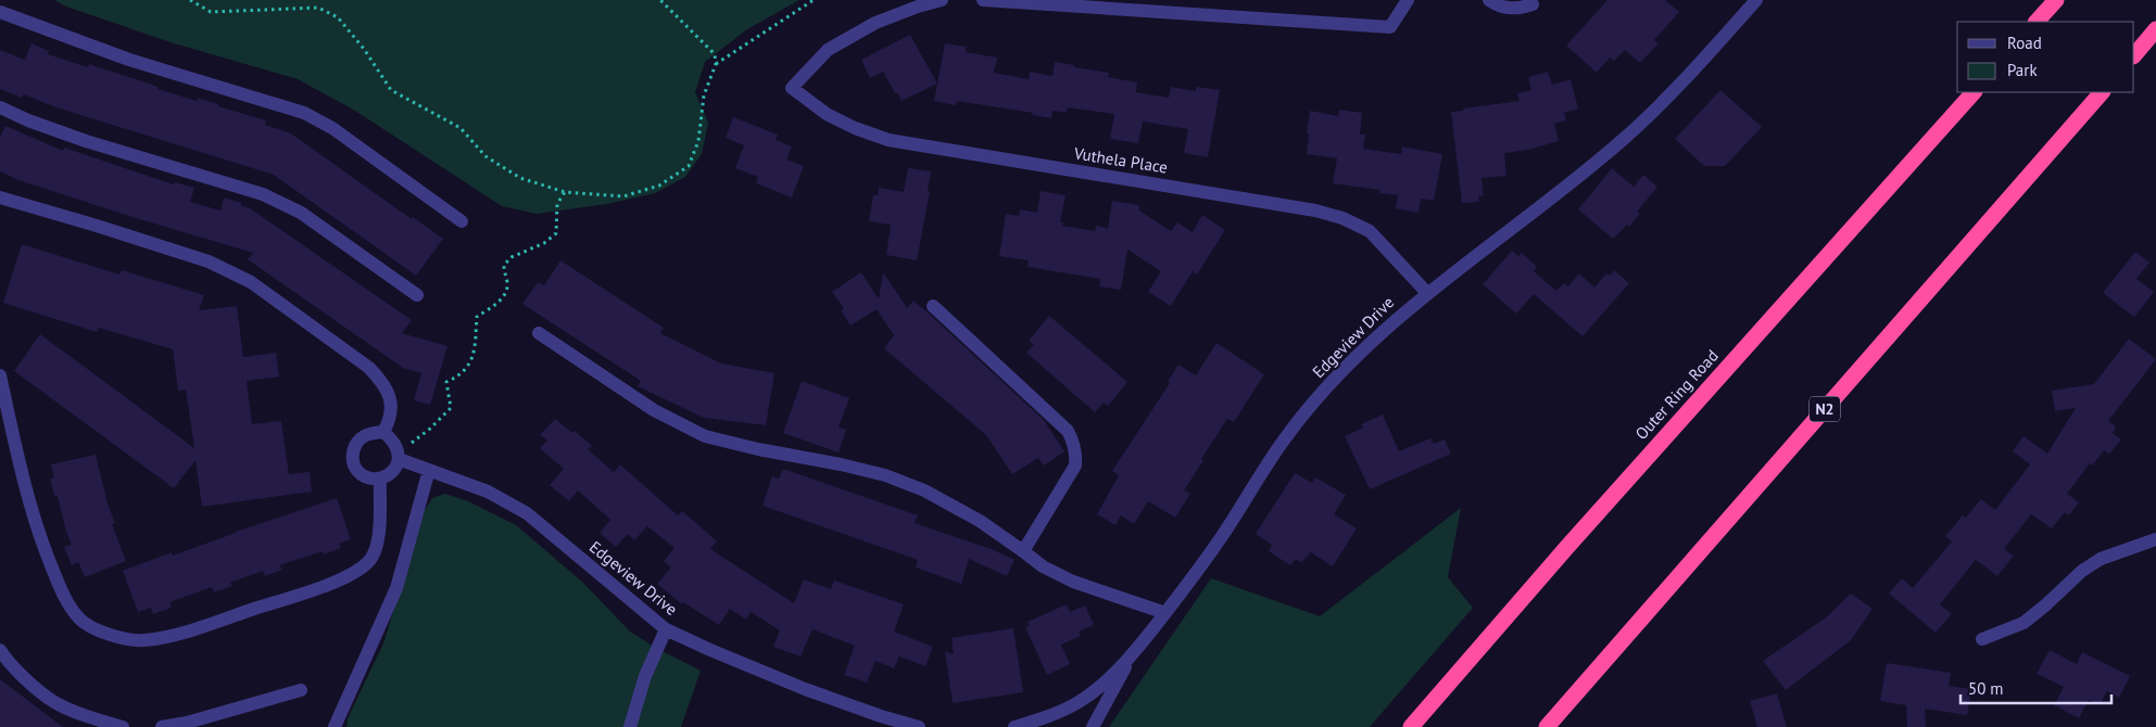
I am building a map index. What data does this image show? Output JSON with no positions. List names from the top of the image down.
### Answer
{
  "streets": {
    "highway": ["Outer Ring Road", "N2"],
    "street": ["Vuthela Place", "Edgeview Drive"]
  },
  "crossings": [
    ["Vuthela Place", "Edgeview Drive"]
  ],
  "legend": ["Road", "Park"],
  "scale_bar": "50 m"
}
